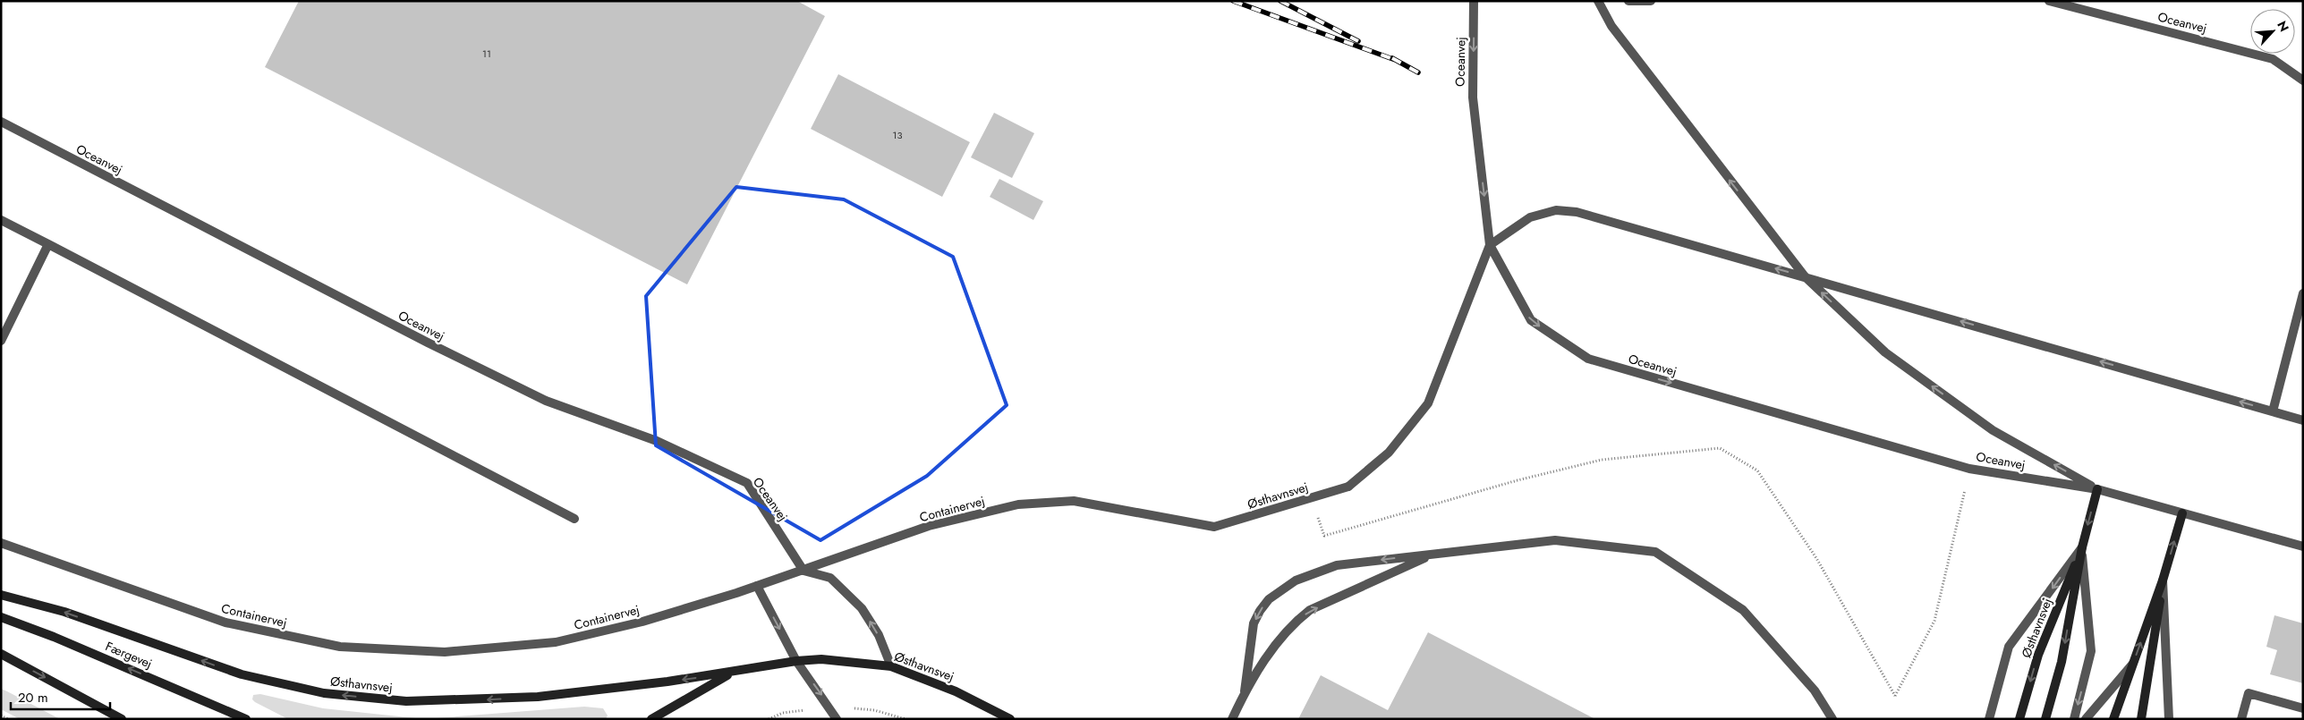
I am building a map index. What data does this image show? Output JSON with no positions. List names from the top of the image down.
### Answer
{
  "streets": {
    "street": [
      "Oceanvej",
      "Østhavnsvej",
      "Containervej",
      "Færgevej"
    ]
  },
  "crossings": [
    ["Oceanvej", "Østhavnsvej"],
    ["Oceanvej", "Containervej"],
    ["Østhavnsvej", "Containervej"]
  ],
  "house_numbers": ["11", "13"],
  "scale_bar": "20 m",
  "north": "top right"
}
